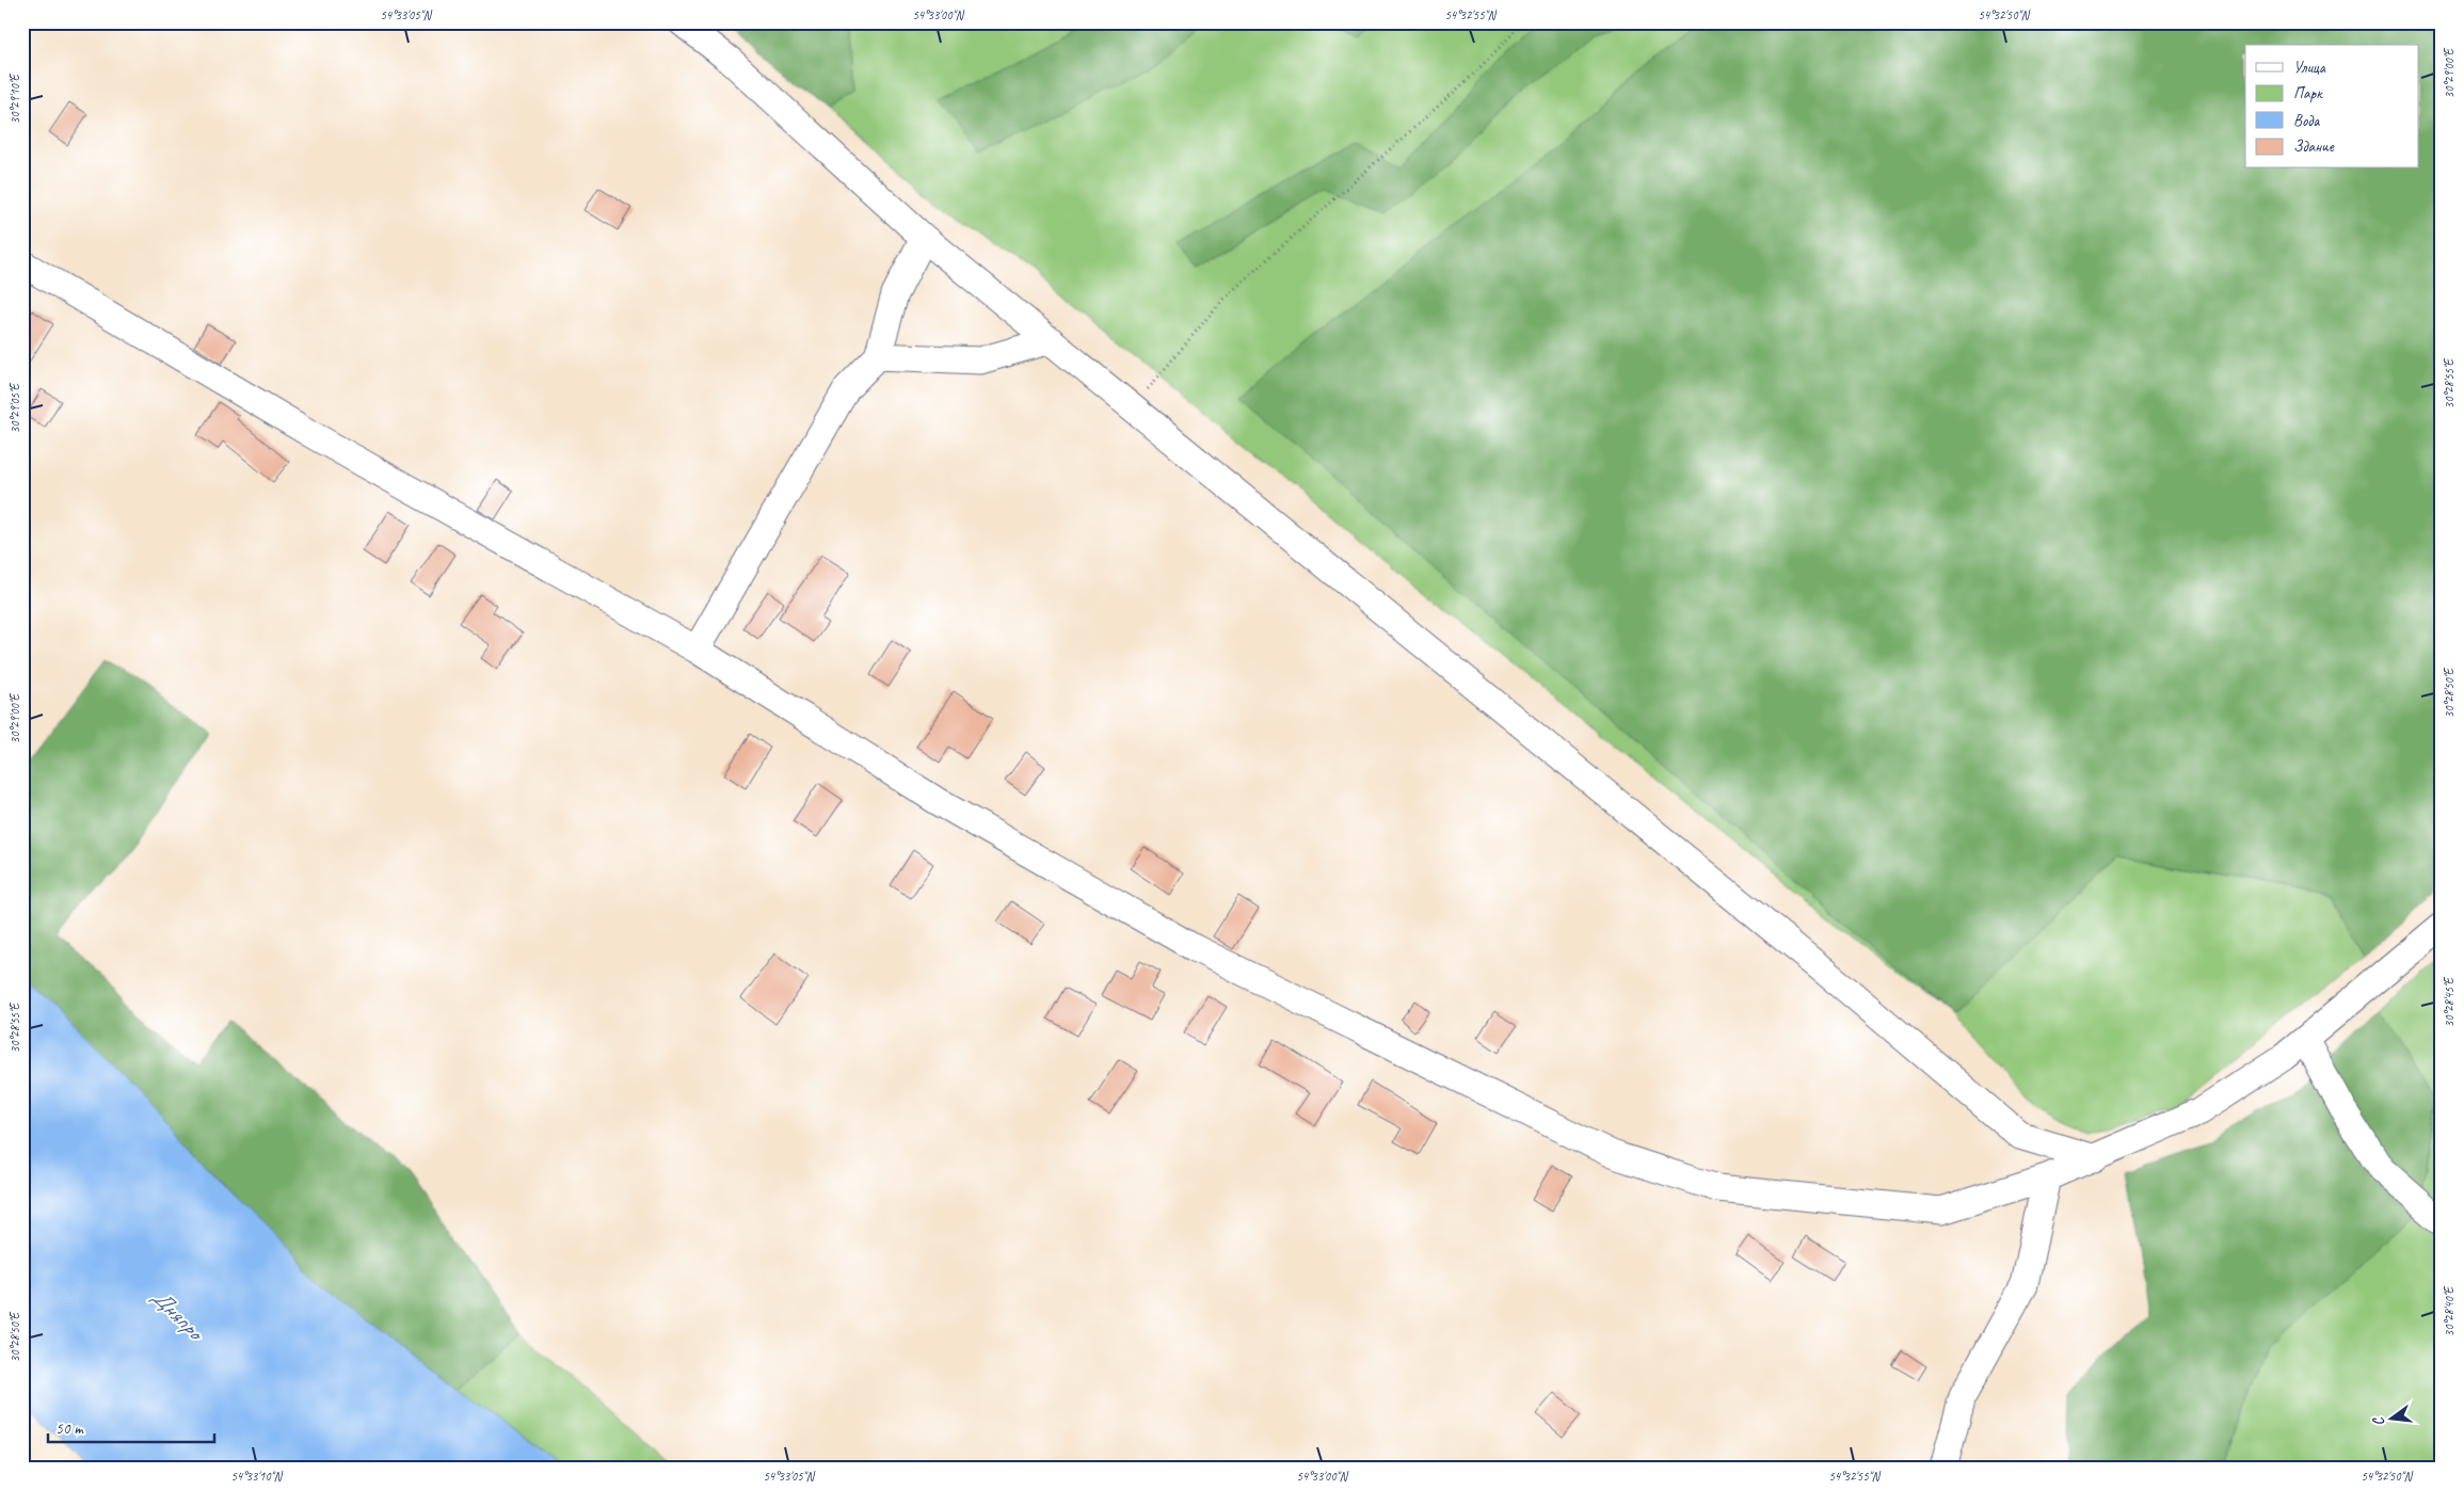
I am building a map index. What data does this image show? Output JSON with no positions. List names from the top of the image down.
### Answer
{
  "water": ["Дняпро"],
  "legend": [
    "Улица",
    "Парк",
    "Вода",
    "Здание"
  ],
  "scale_bar": "50 m",
  "north": "left",
  "coordinates": [
    "54°33'05\"N",
    "54°33'00\"N",
    "54°32'55\"N",
    "54°32'50\"N",
    "30°29'00\"E",
    "30°29'10\"E",
    "30°28'55\"E",
    "30°29'05\"E",
    "30°28'50\"E",
    "30°28'45\"E",
    "30°28'40\"E",
    "54°33'10\"N"
  ]
}
